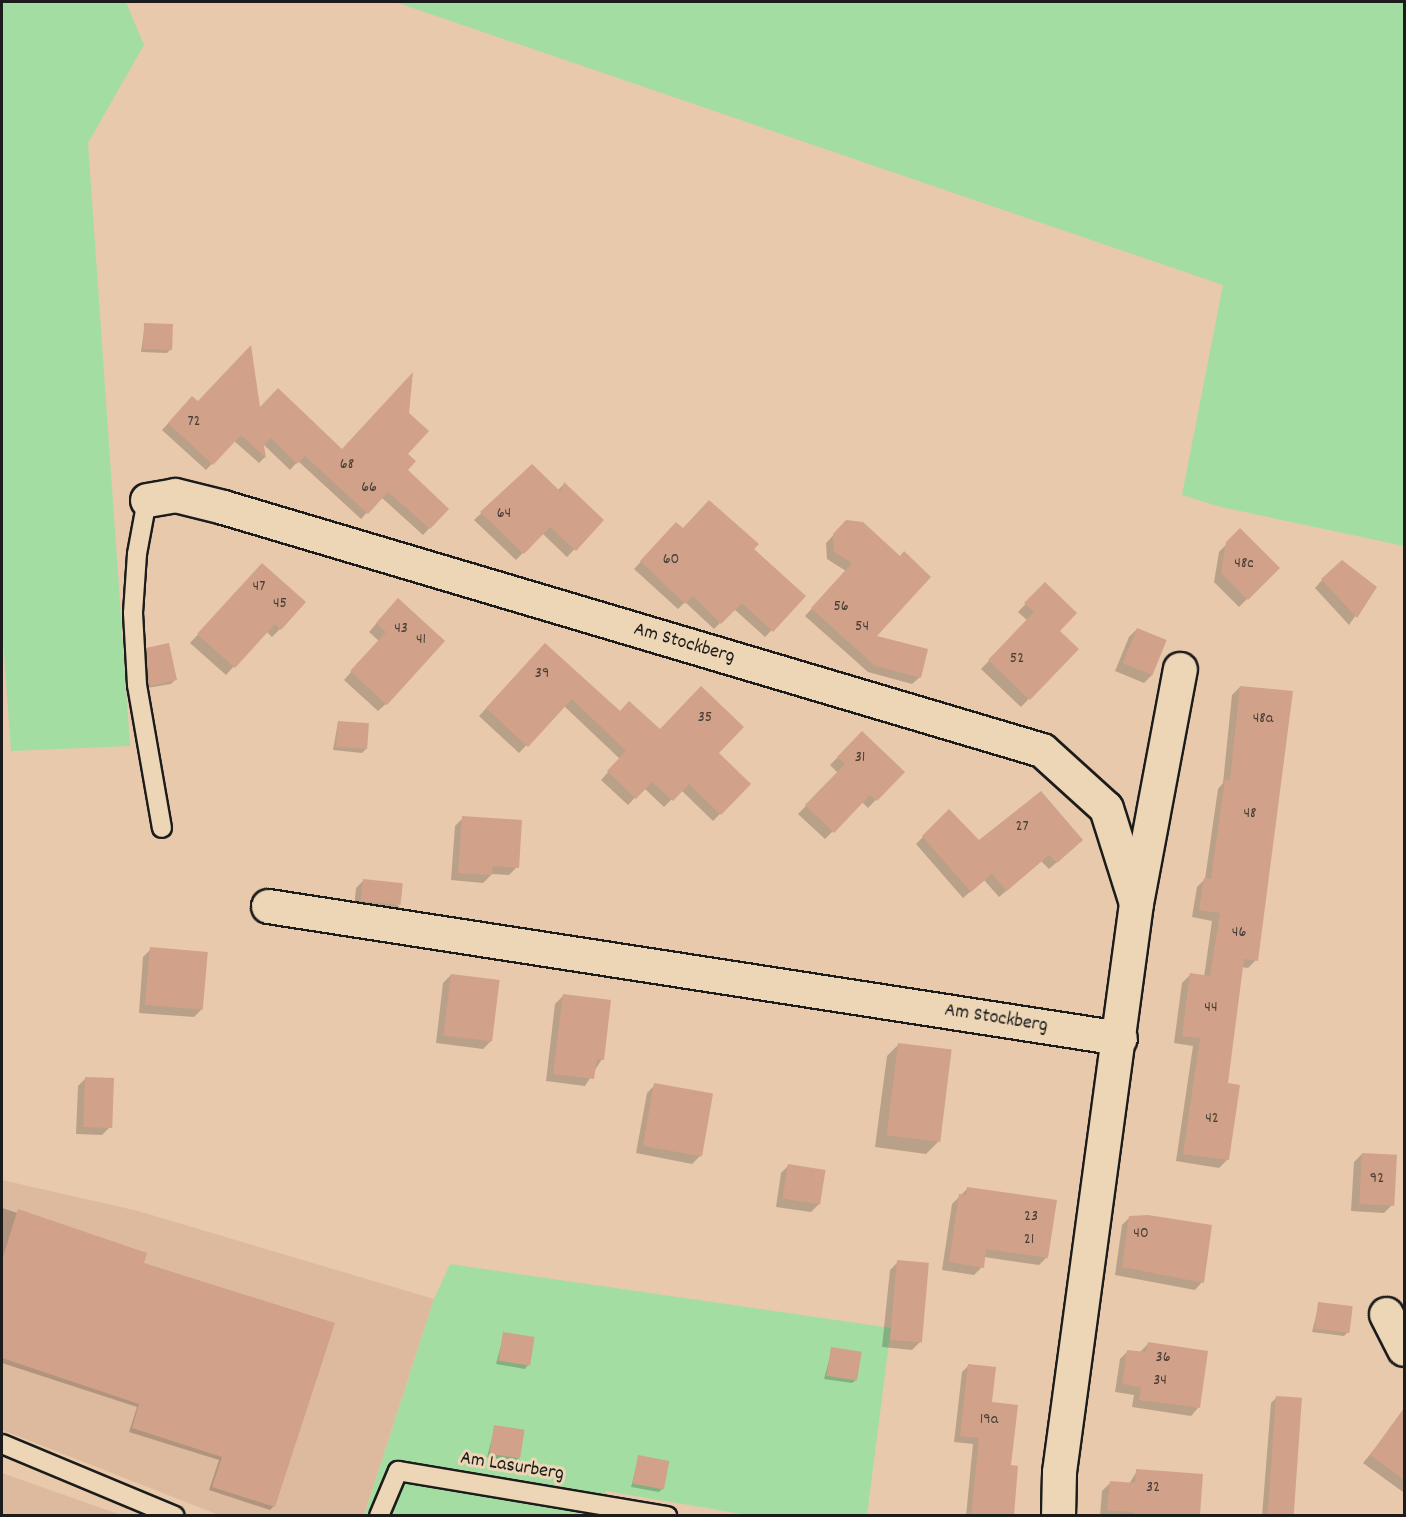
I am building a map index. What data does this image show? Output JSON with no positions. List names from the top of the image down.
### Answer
{
  "streets": {
    "street": ["Am Stockberg"],
    "lane": ["Am Lasurberg"]
  },
  "house_numbers": [
    "72",
    "68",
    "66",
    "64",
    "60",
    "48c",
    "47",
    "45",
    "56",
    "54",
    "43",
    "41",
    "52",
    "39",
    "35",
    "48a",
    "31",
    "48",
    "27",
    "46",
    "44",
    "42",
    "92",
    "23",
    "40",
    "21",
    "36",
    "34",
    "19a",
    "32"
  ]
}
